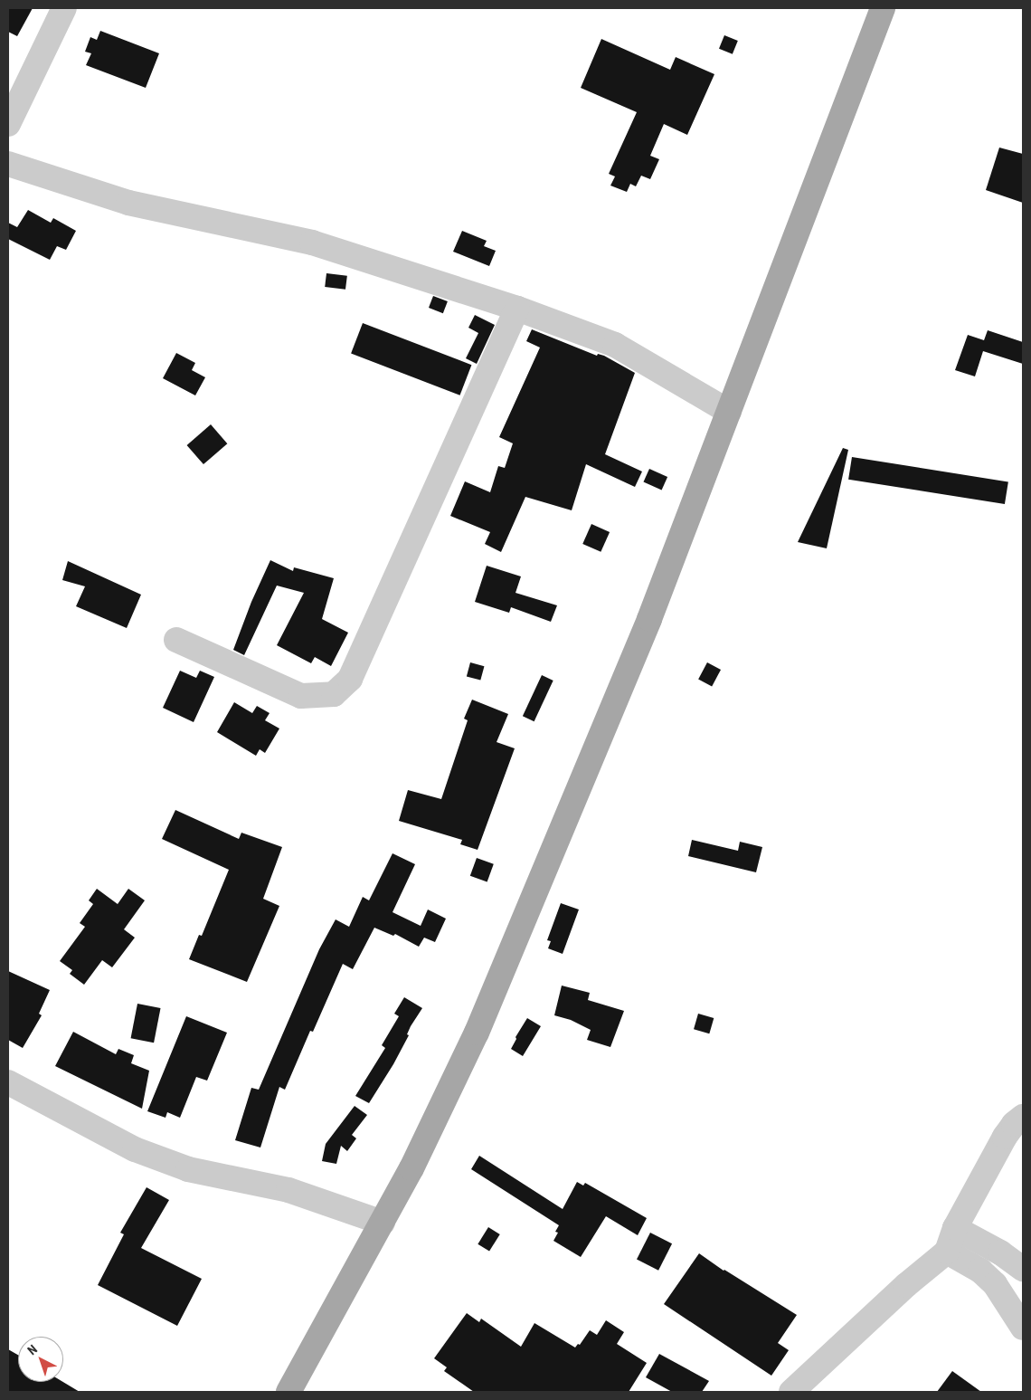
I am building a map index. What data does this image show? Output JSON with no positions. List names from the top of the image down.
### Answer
{
  "north": "top left"
}
